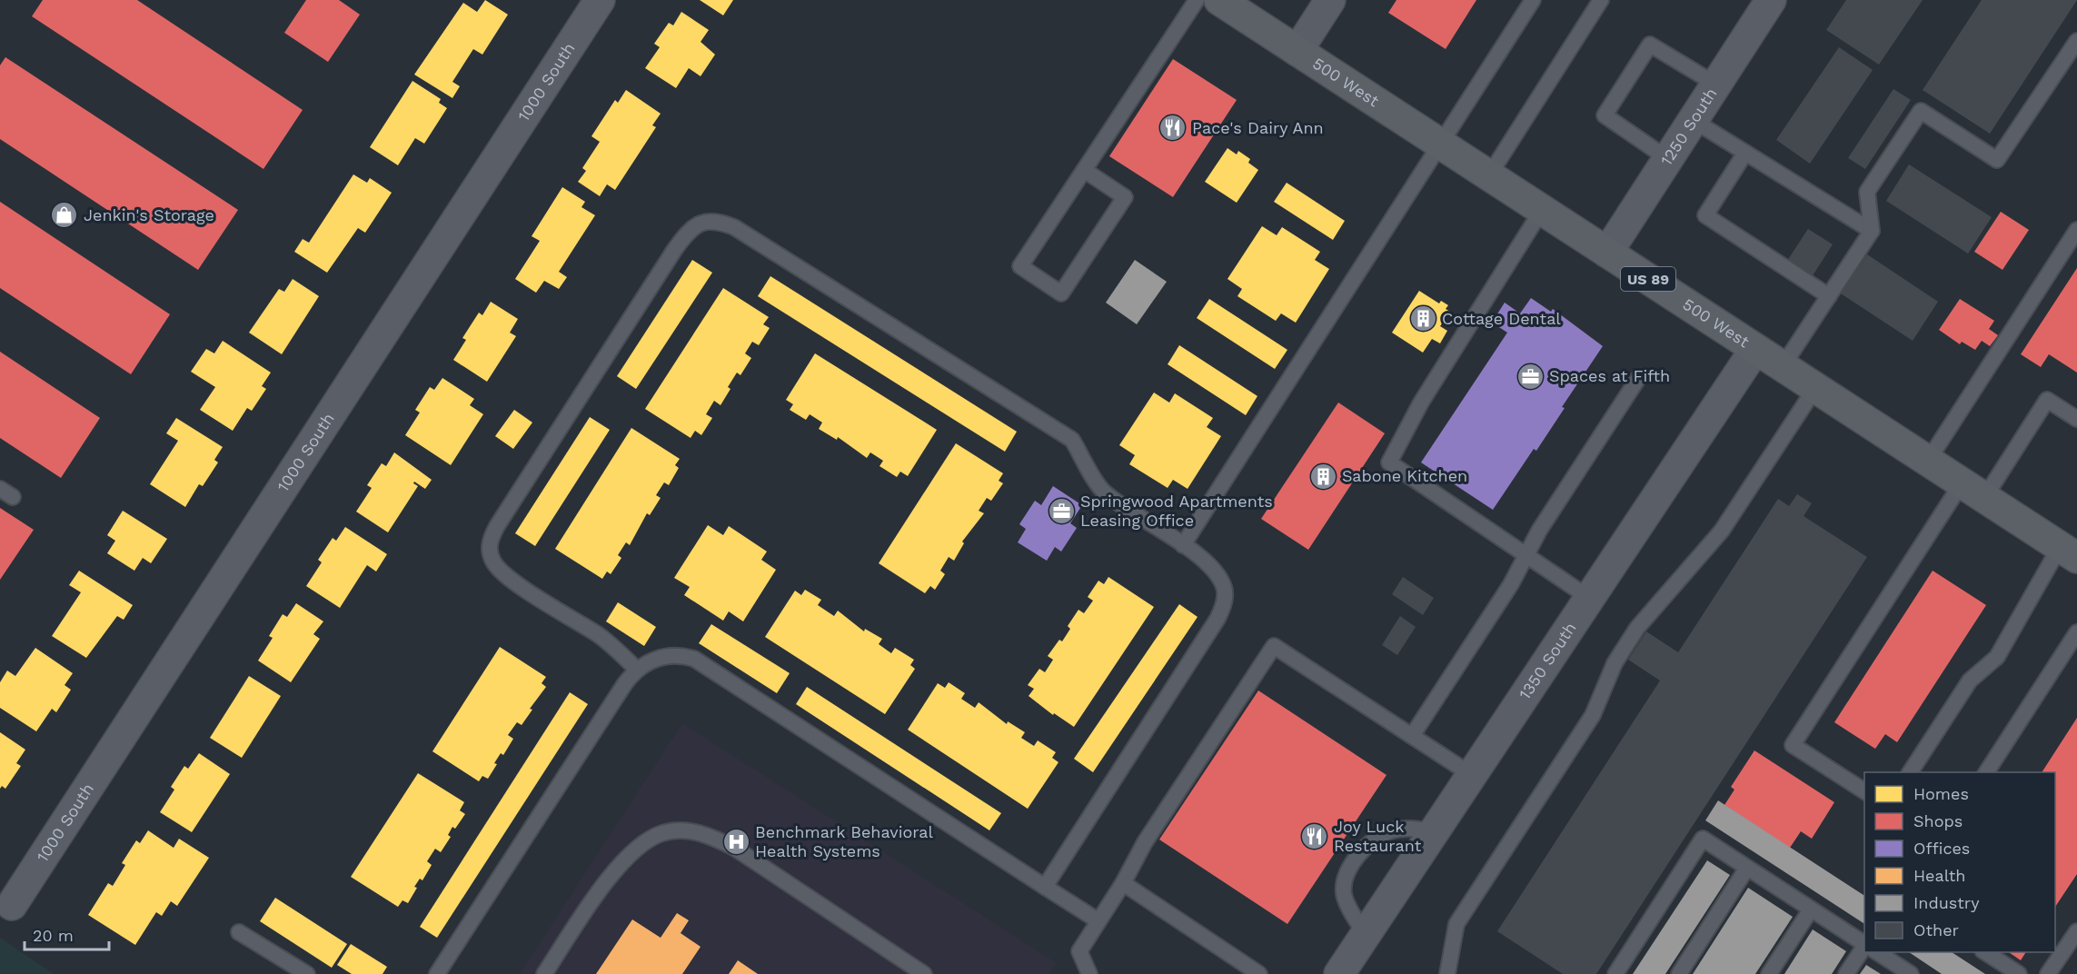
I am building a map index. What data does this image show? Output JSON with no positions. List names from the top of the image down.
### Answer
{
  "streets": {
    "main road": ["500 West", "US 89"],
    "street": ["1000 South", "1250 South", "1350 South"]
  },
  "crossings": [
    ["500 West", "1250 South"],
    ["500 West", "1350 South"]
  ],
  "places": {
    "restaurant": ["Pace's Dairy Ann", "Joy Luck Restaurant"],
    "shop": ["Jenkin's Storage"],
    "building": ["Cottage Dental", "Sabone Kitchen"],
    "office": ["Spaces at Fifth", "Springwood Apartments Leasing Office"],
    "hospital": ["Benchmark Behavioral Health Systems"]
  },
  "legend": [
    "Homes",
    "Shops",
    "Offices",
    "Health",
    "Industry",
    "Other"
  ],
  "scale_bar": "20 m"
}
